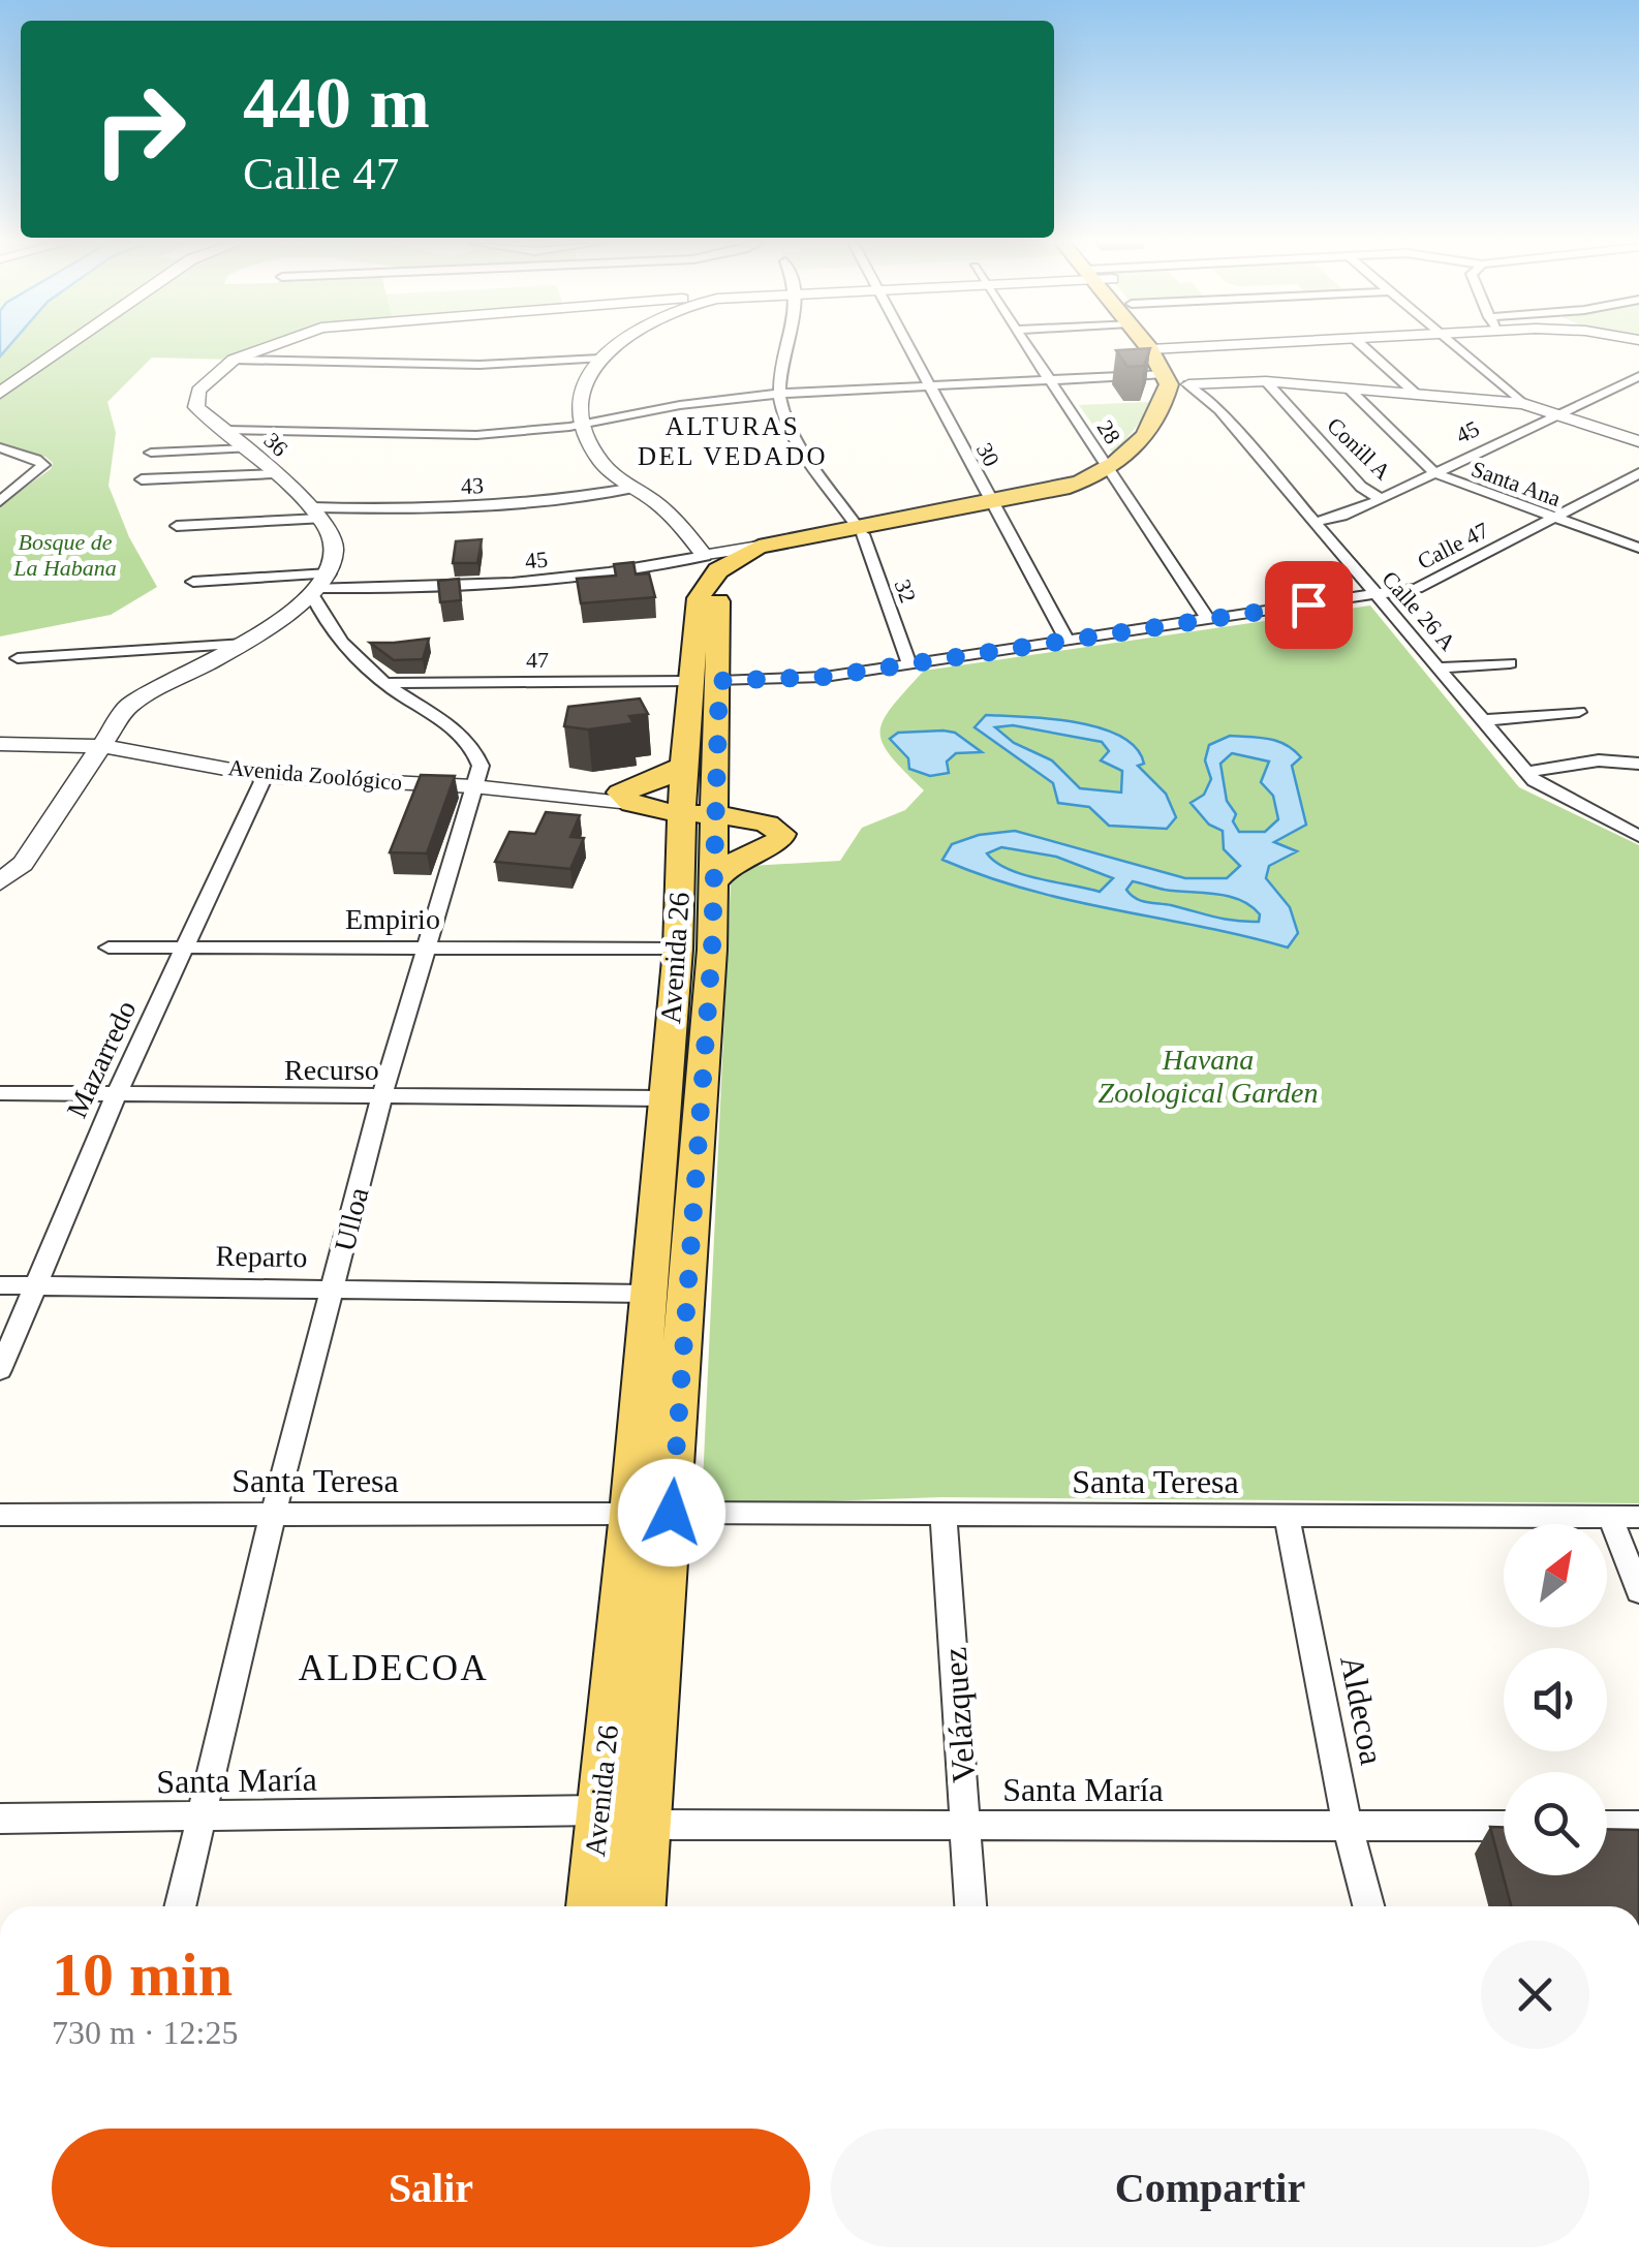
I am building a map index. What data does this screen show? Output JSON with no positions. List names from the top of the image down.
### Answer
{
  "streets": {
    "main road": ["Avenida 26"],
    "street": [
      "28",
      "45",
      "36",
      "Conill A",
      "30",
      "Santa Ana",
      "43",
      "Calle 47",
      "32",
      "Calle 26 A",
      "47",
      "Avenida Zoológico",
      "Empirio",
      "Mazarredo",
      "Recurso",
      "Ulloa",
      "Reparto",
      "Santa Teresa",
      "Aldecoa",
      "Velázquez",
      "Santa María"
    ]
  },
  "crossings": [
    ["28", "Calle 47"],
    ["28", "Avenida 26"],
    ["45", "Conill A"],
    ["45", "Santa Ana"],
    ["45", "Calle 26 A"],
    ["45", "Avenida 26"],
    ["45", "Ulloa"],
    ["36", "43"],
    ["30", "Calle 47"],
    ["30", "Avenida 26"],
    ["Santa Ana", "Calle 47"],
    ["Calle 47", "32"],
    ["Calle 47", "Calle 26 A"],
    ["Calle 47", "Avenida 26"],
    ["32", "Avenida 26"],
    ["Calle 26 A", "Avenida 26"],
    ["47", "Avenida 26"],
    ["47", "Ulloa"],
    ["Avenida Zoológico", "Mazarredo"],
    ["Avenida Zoológico", "Ulloa"],
    ["Empirio", "Avenida 26"],
    ["Empirio", "Mazarredo"],
    ["Empirio", "Ulloa"],
    ["Avenida 26", "Recurso"],
    ["Avenida 26", "Reparto"],
    ["Avenida 26", "Santa Teresa"],
    ["Avenida 26", "Santa María"],
    ["Mazarredo", "Recurso"],
    ["Mazarredo", "Reparto"],
    ["Recurso", "Ulloa"],
    ["Ulloa", "Reparto"],
    ["Ulloa", "Santa Teresa"],
    ["Ulloa", "Santa María"],
    ["Santa Teresa", "Aldecoa"],
    ["Santa Teresa", "Velázquez"],
    ["Aldecoa", "Santa María"],
    ["Velázquez", "Santa María"]
  ],
  "districts": ["ALTURAS DEL VEDADO", "ALDECOA"],
  "parks": ["Bosque de La Habana", "Havana Zoological Garden"],
  "north": "top right",
  "page": {
    "turn": ["440 m", "Calle 47"],
    "heading": ["10 min", "730 m · 12:25"],
    "buttons": ["Salir", "Compartir"]
  }
}
